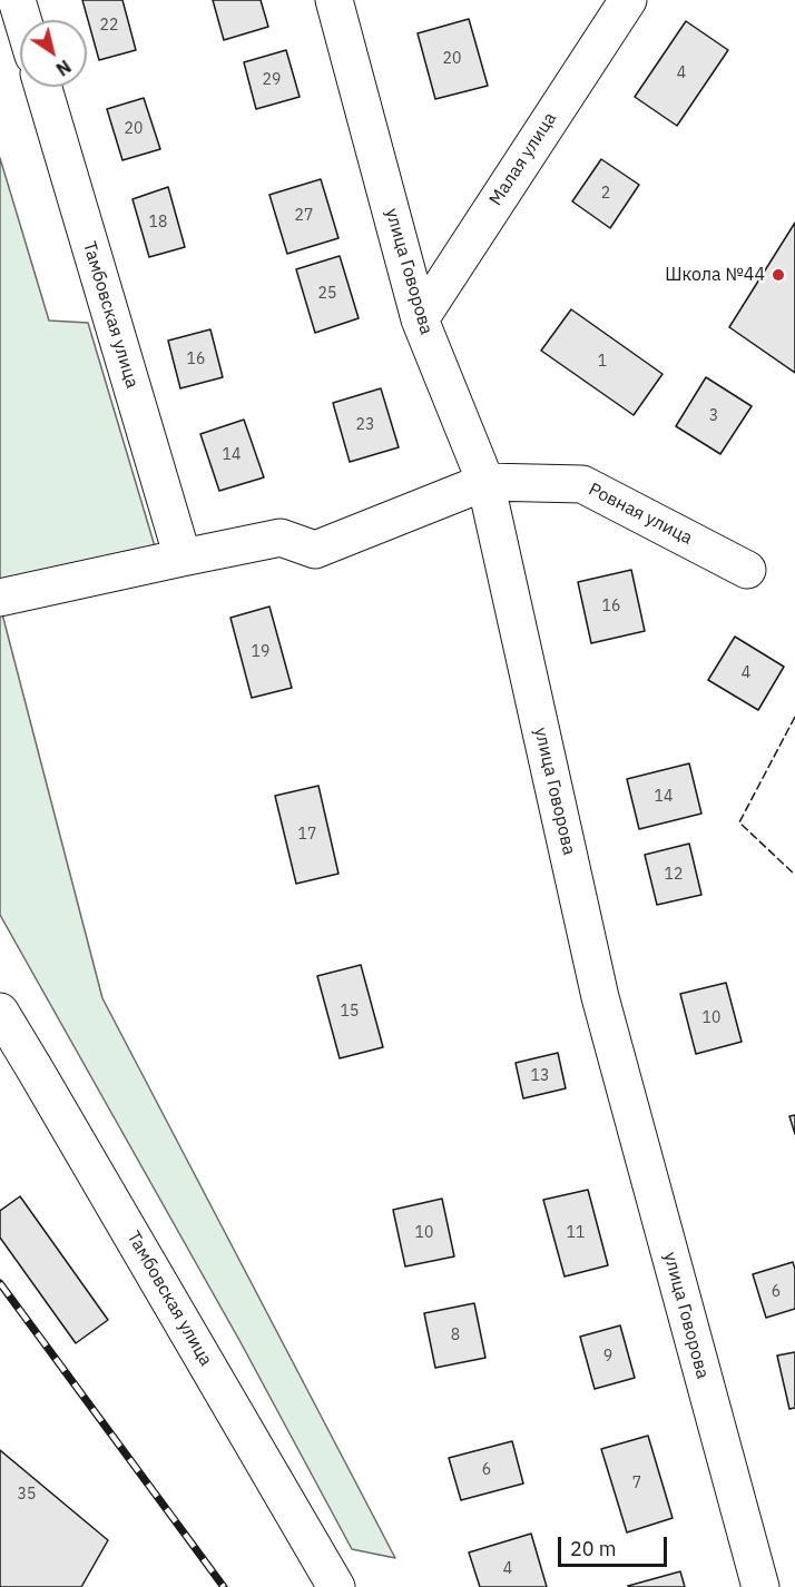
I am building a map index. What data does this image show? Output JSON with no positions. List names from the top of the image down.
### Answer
{
  "streets": {
    "street": [
      "Малая улица",
      "улица Говорова",
      "Тамбовская улица",
      "Ровная улица"
    ]
  },
  "crossings": [
    ["Малая улица", "улица Говорова"],
    ["улица Говорова", "Ровная улица"]
  ],
  "places": ["Школа №44"],
  "house_numbers": [
    "22",
    "20",
    "4",
    "29",
    "20",
    "2",
    "27",
    "18",
    "25",
    "16",
    "1",
    "3",
    "23",
    "14",
    "16",
    "19",
    "4",
    "14",
    "17",
    "12",
    "15",
    "10",
    "13",
    "10",
    "11",
    "6",
    "8",
    "9",
    "6",
    "7",
    "35",
    "4"
  ],
  "scale_bar": "20 m",
  "north": "bottom right"
}
